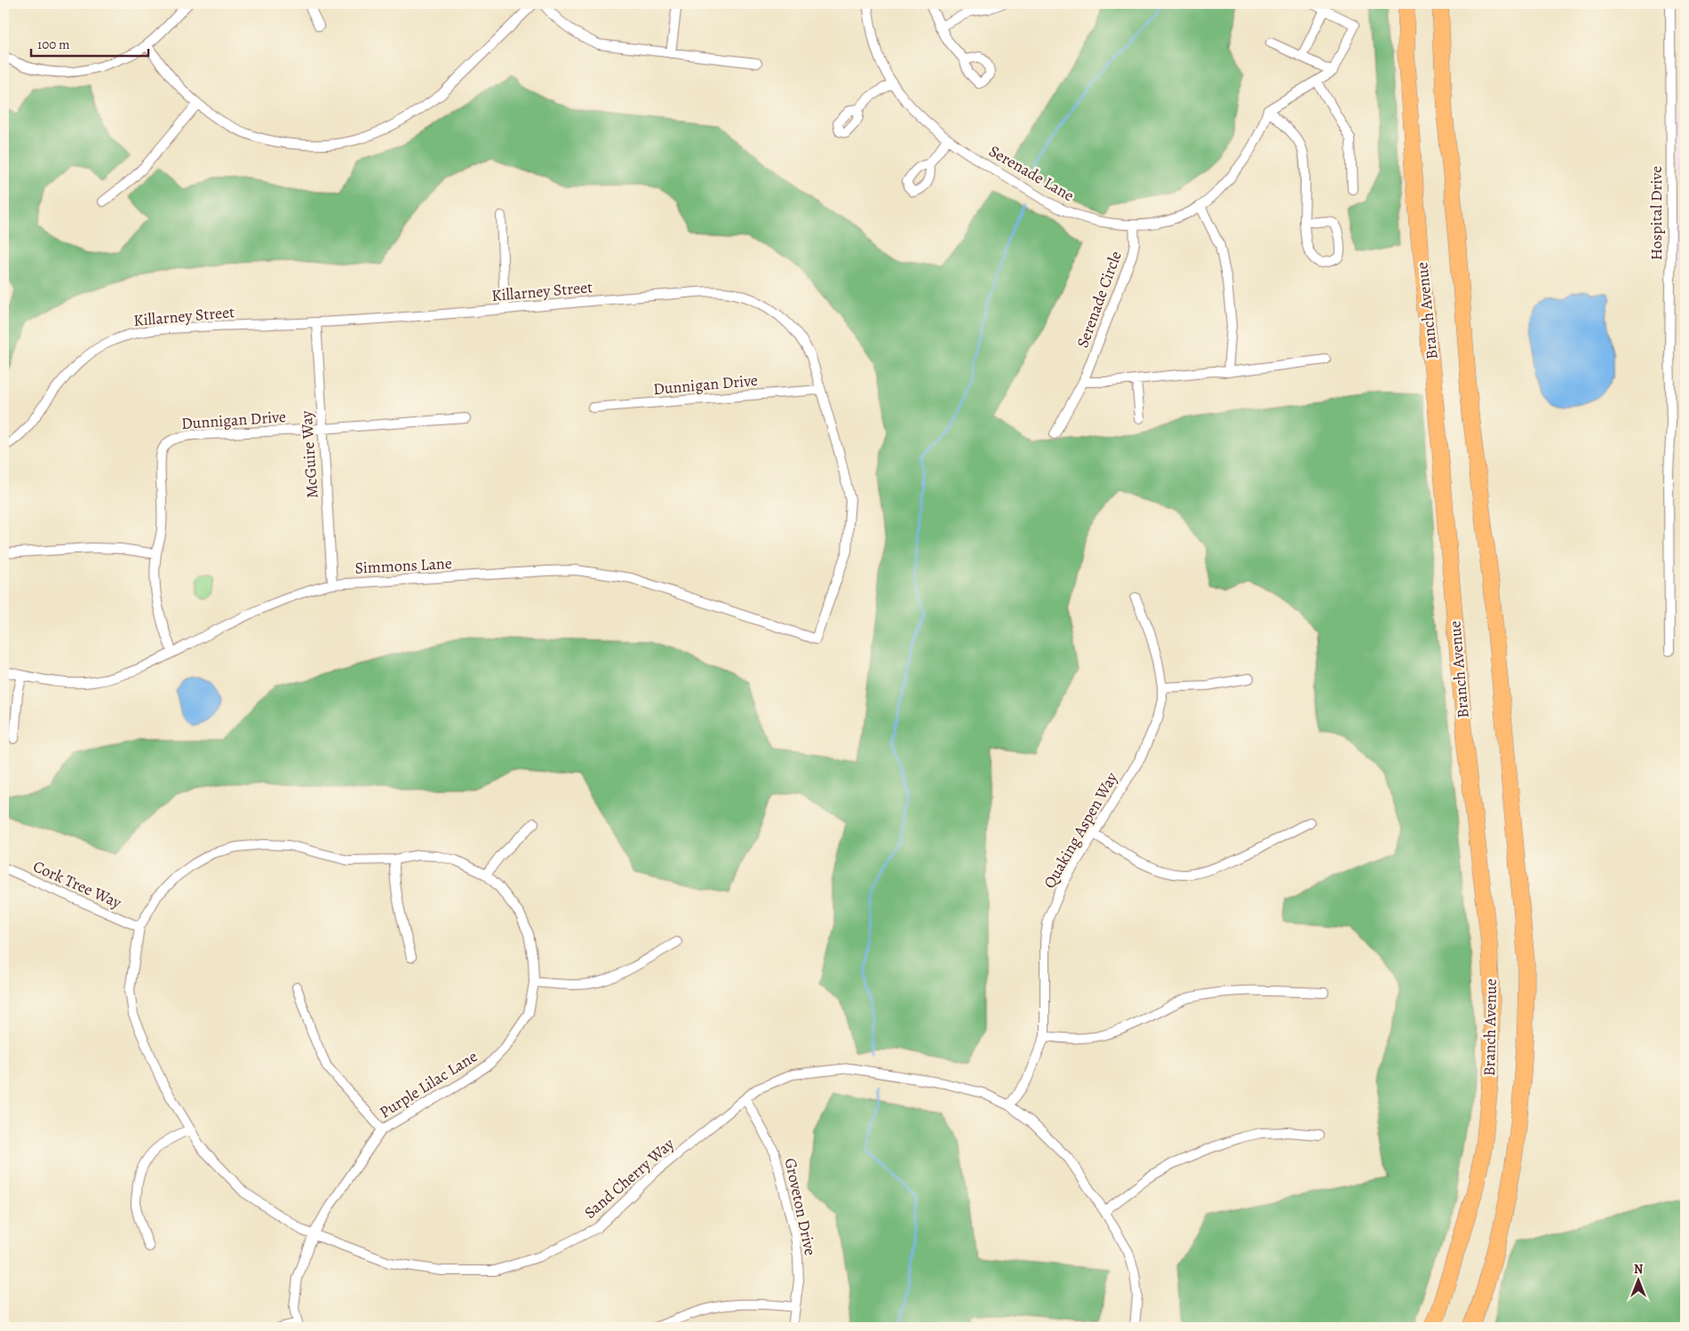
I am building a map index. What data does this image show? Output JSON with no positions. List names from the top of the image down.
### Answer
{
  "streets": {
    "highway": ["Branch Avenue"],
    "street": [
      "Serenade Lane",
      "Hospital Drive",
      "Killarney Street",
      "Serenade Circle",
      "Dunnigan Drive",
      "McGuire Way",
      "Simmons Lane",
      "Quaking Aspen Way",
      "Cork Tree Way",
      "Purple Lilac Lane",
      "Sand Cherry Way",
      "Groveton Drive"
    ]
  },
  "crossings": [
    ["Serenade Lane", "Serenade Circle"],
    ["Killarney Street", "Dunnigan Drive"],
    ["Killarney Street", "McGuire Way"],
    ["Killarney Street", "Simmons Lane"],
    ["Dunnigan Drive", "McGuire Way"],
    ["Dunnigan Drive", "Simmons Lane"],
    ["McGuire Way", "Simmons Lane"],
    ["Quaking Aspen Way", "Sand Cherry Way"],
    ["Cork Tree Way", "Purple Lilac Lane"],
    ["Cork Tree Way", "Sand Cherry Way"],
    ["Purple Lilac Lane", "Sand Cherry Way"],
    ["Sand Cherry Way", "Groveton Drive"]
  ],
  "scale_bar": "100 m",
  "north": "top"
}
